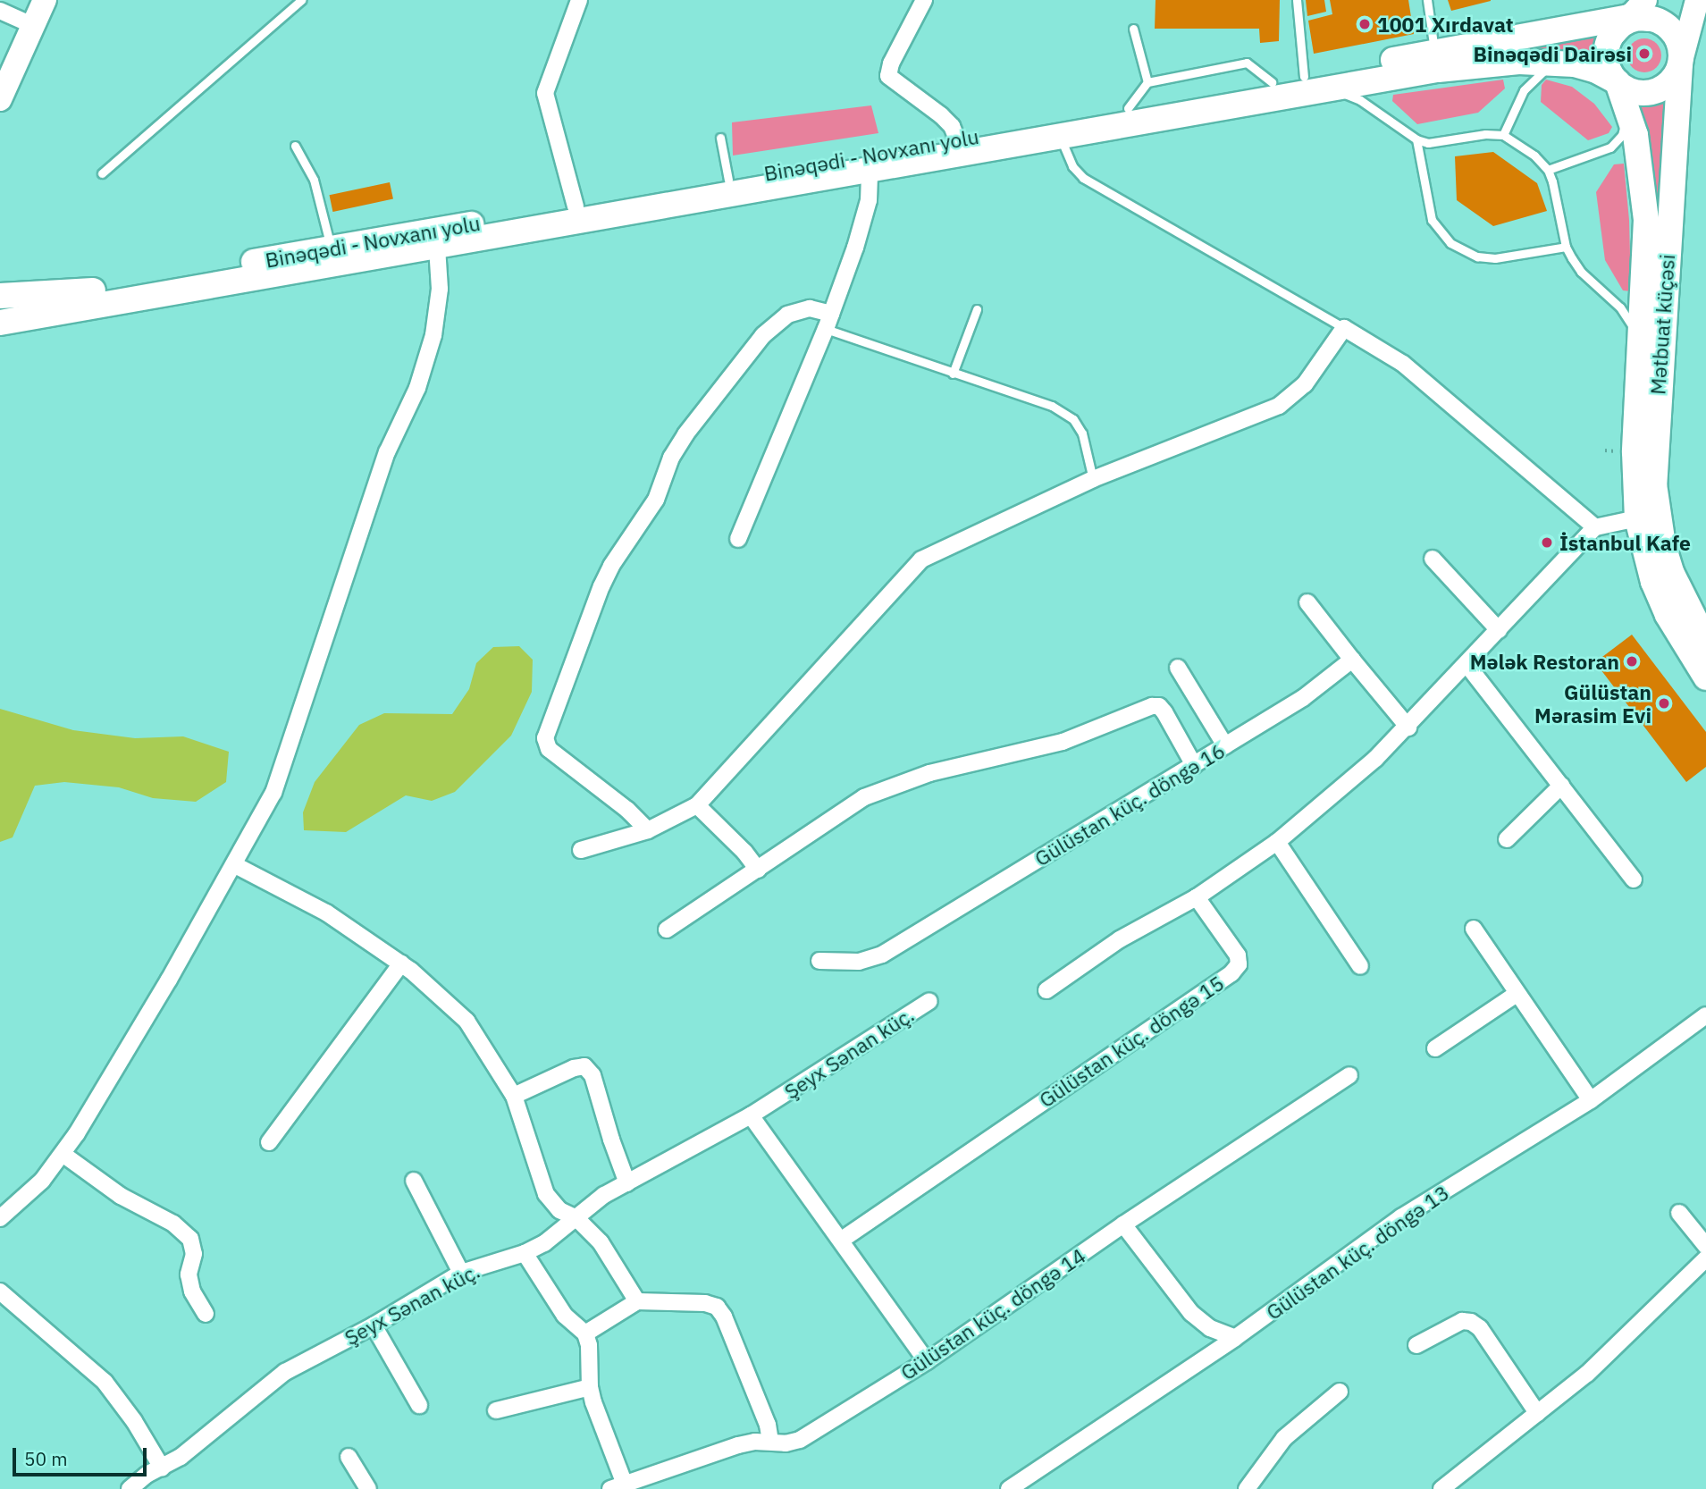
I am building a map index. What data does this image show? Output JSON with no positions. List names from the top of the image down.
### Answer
{
  "streets": {
    "main road": ["Binəqədi - Novxanı yolu", "Mətbuat küçəsi"],
    "street": [
      "Gülüstan küç. döngə 16",
      "Gülüstan küç. döngə 15",
      "Şeyx Sənan küç.",
      "Gülüstan küç. döngə 13",
      "Gülüstan küç. döngə 14"
    ]
  },
  "crossings": [
    ["Binəqədi - Novxanı yolu", "Mətbuat küçəsi"]
  ],
  "places": [
    "1001 Xırdavat",
    "Binəqədi Dairəsi",
    "İstanbul Kafe",
    "Mələk Restoran",
    "Gülüstan Mərasim Evi"
  ],
  "scale_bar": "50 m"
}
